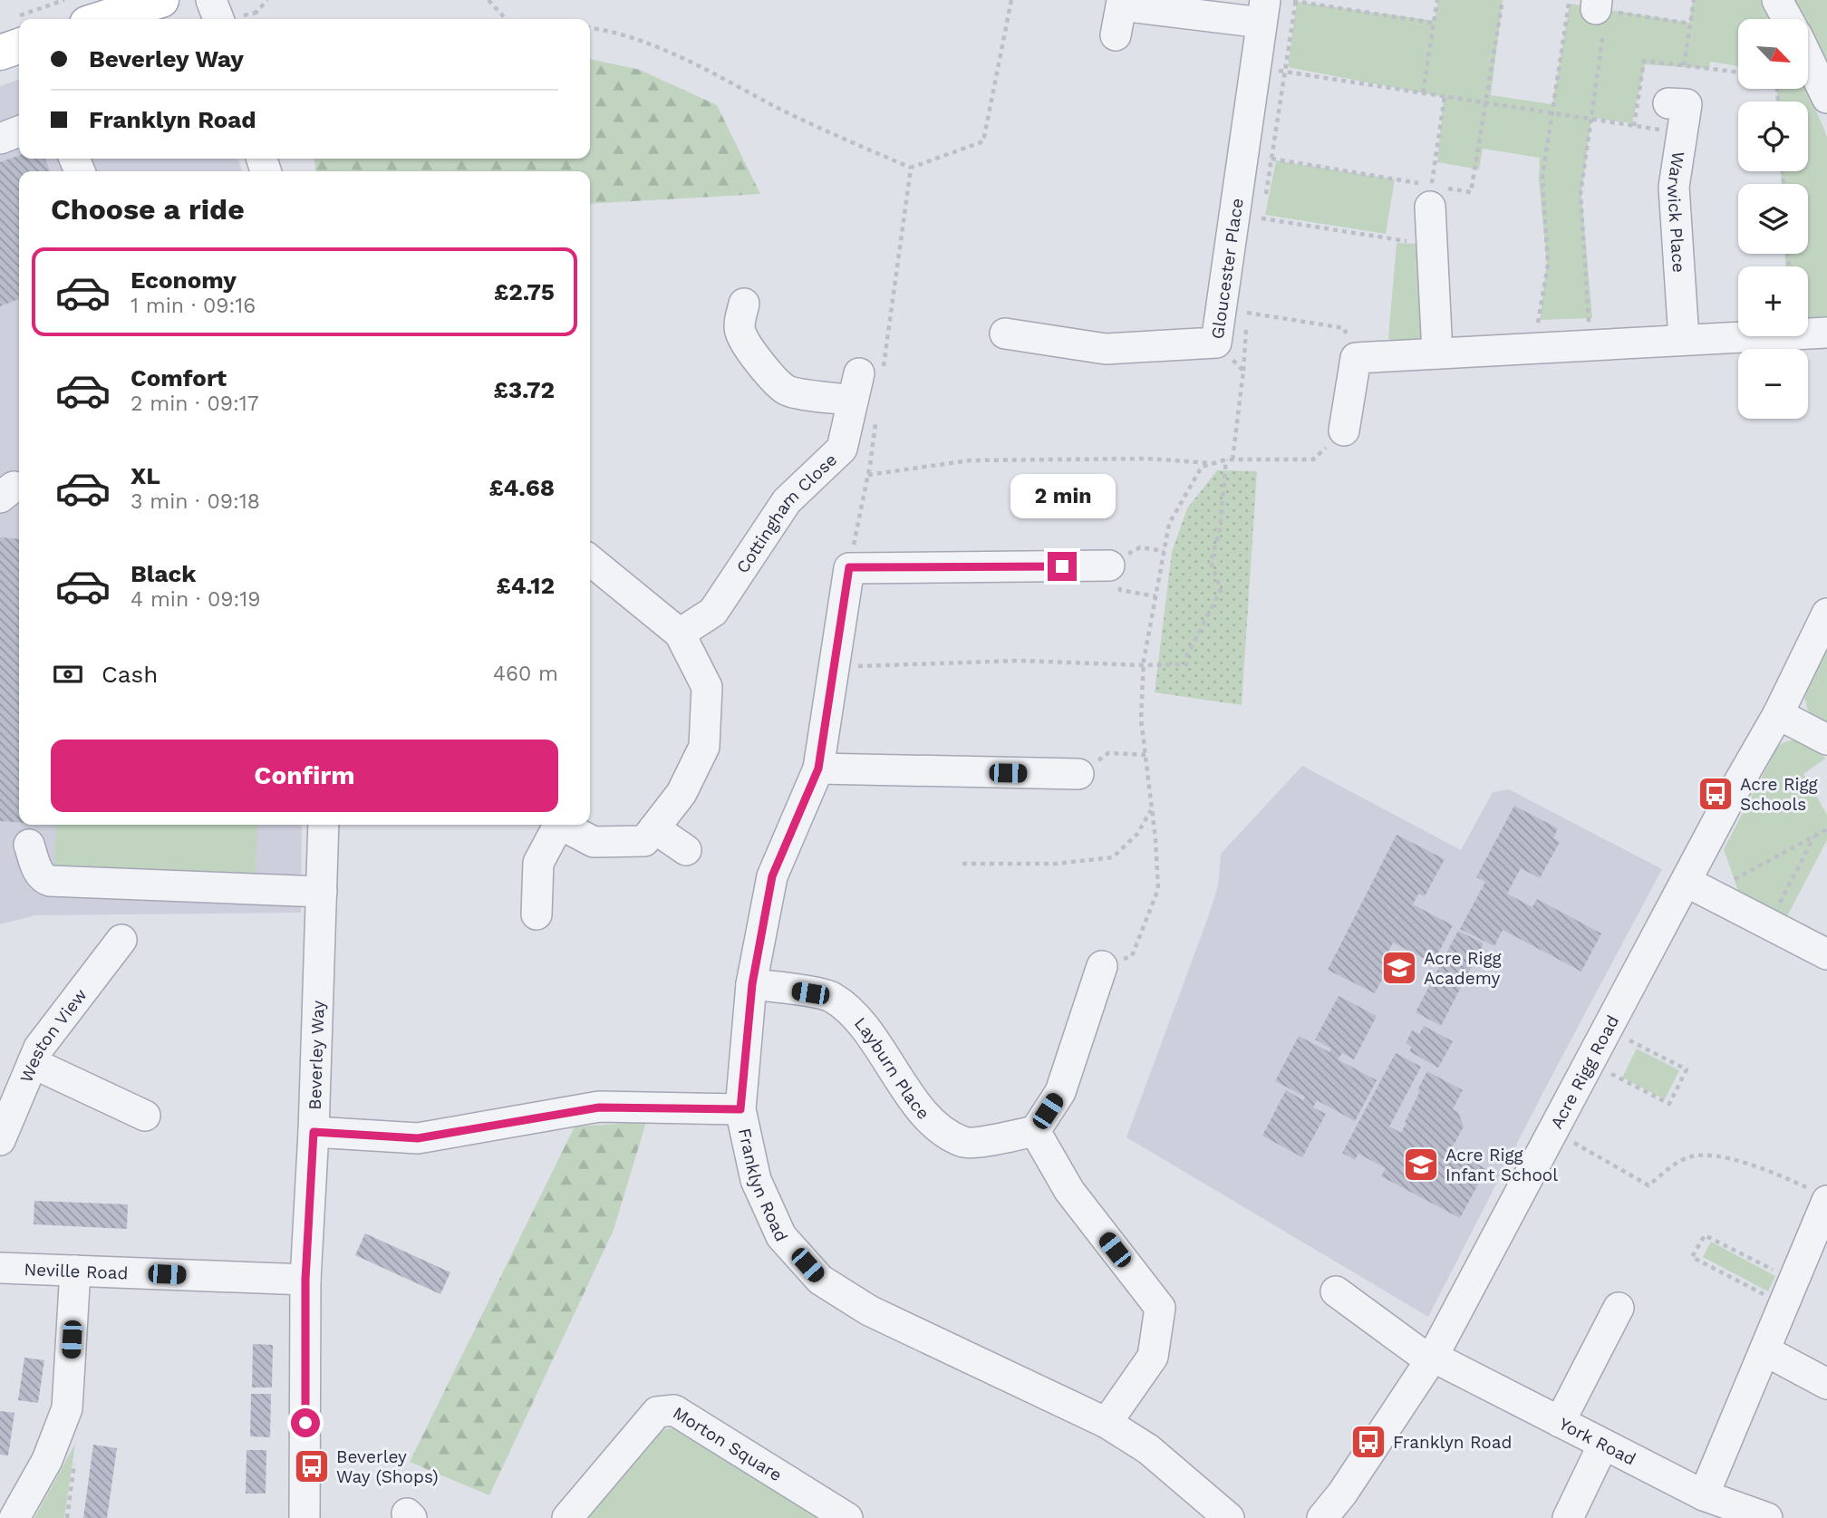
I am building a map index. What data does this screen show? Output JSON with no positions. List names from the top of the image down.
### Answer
{
  "streets": {
    "street": [
      "Warwick Place",
      "Gloucester Place",
      "Cottingham Close",
      "Weston View",
      "Beverley Way",
      "Layburn Place",
      "Acre Rigg Road",
      "Franklyn Road",
      "Neville Road",
      "York Road",
      "Morton Square"
    ]
  },
  "crossings": [
    ["Beverley Way", "Neville Road"],
    ["Layburn Place", "Franklyn Road"],
    ["Acre Rigg Road", "York Road"]
  ],
  "places": {
    "bus stop": ["Acre Rigg Schools", "Franklyn Road", "Beverley Way (Shops)"],
    "school or university": ["Acre Rigg Academy", "Acre Rigg Infant School"]
  },
  "north": "bottom right",
  "page": {
    "map_buttons": ["+", "−"],
    "banner": ["Beverley Way", "Franklyn Road"],
    "heading": "Choose a ride",
    "list": [
      {
        "name": "Economy",
        "note": "1 min · 09:16",
        "value": "£2.75"
      },
      {
        "name": "Comfort",
        "note": "2 min · 09:17",
        "value": "£3.72"
      },
      {
        "name": "XL",
        "note": "3 min · 09:18",
        "value": "£4.68"
      },
      {
        "name": "Black",
        "note": "4 min · 09:19",
        "value": "£4.12"
      }
    ],
    "bubble": "2 min",
    "pay": ["Cash", "460 m"],
    "buttons": "Confirm"
  }
}
